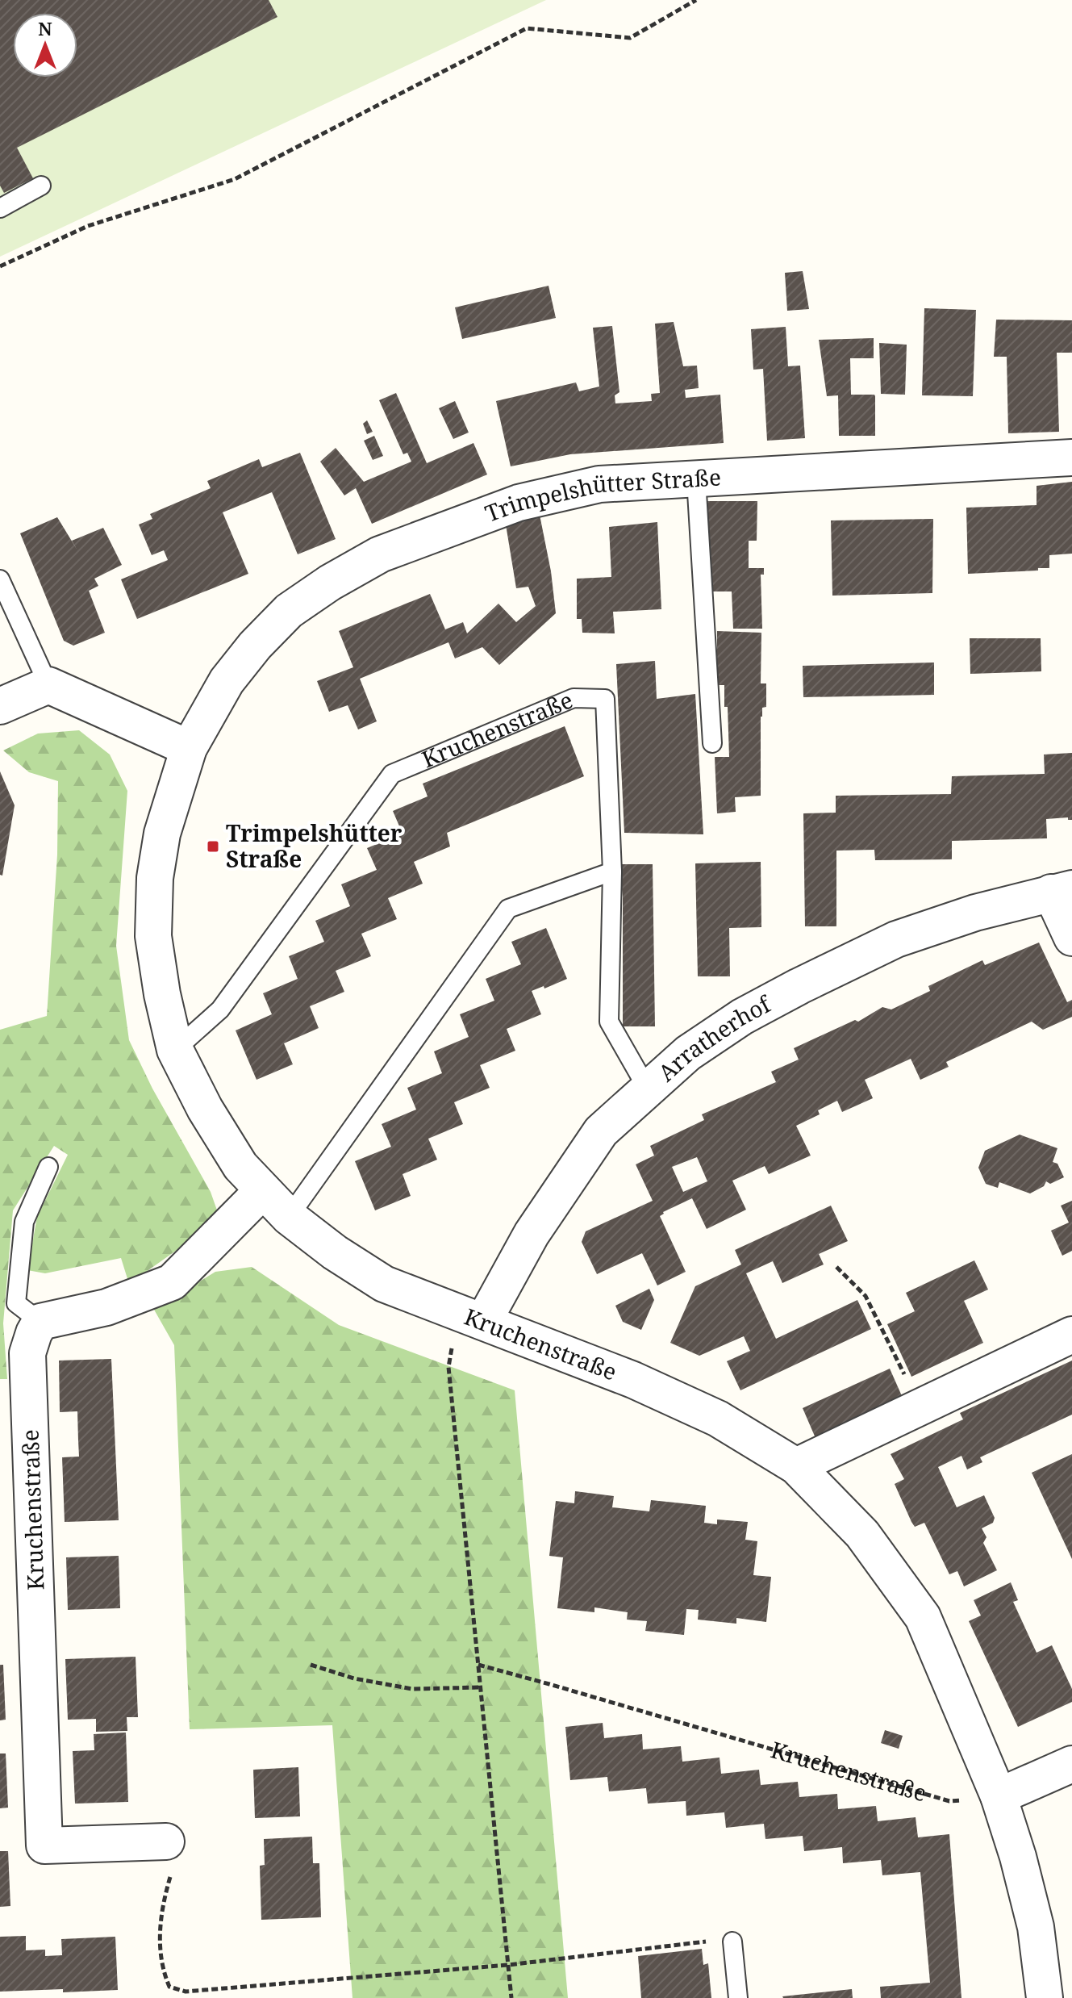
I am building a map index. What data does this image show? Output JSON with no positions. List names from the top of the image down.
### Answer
{
  "streets": {
    "street": ["Trimpelshütter Straße", "Kruchenstraße", "Arratherhof"]
  },
  "crossings": [
    ["Trimpelshütter Straße", "Kruchenstraße"],
    ["Kruchenstraße", "Arratherhof"]
  ],
  "places": {
    "transit": ["Trimpelshütter Straße"]
  },
  "north": "top"
}
